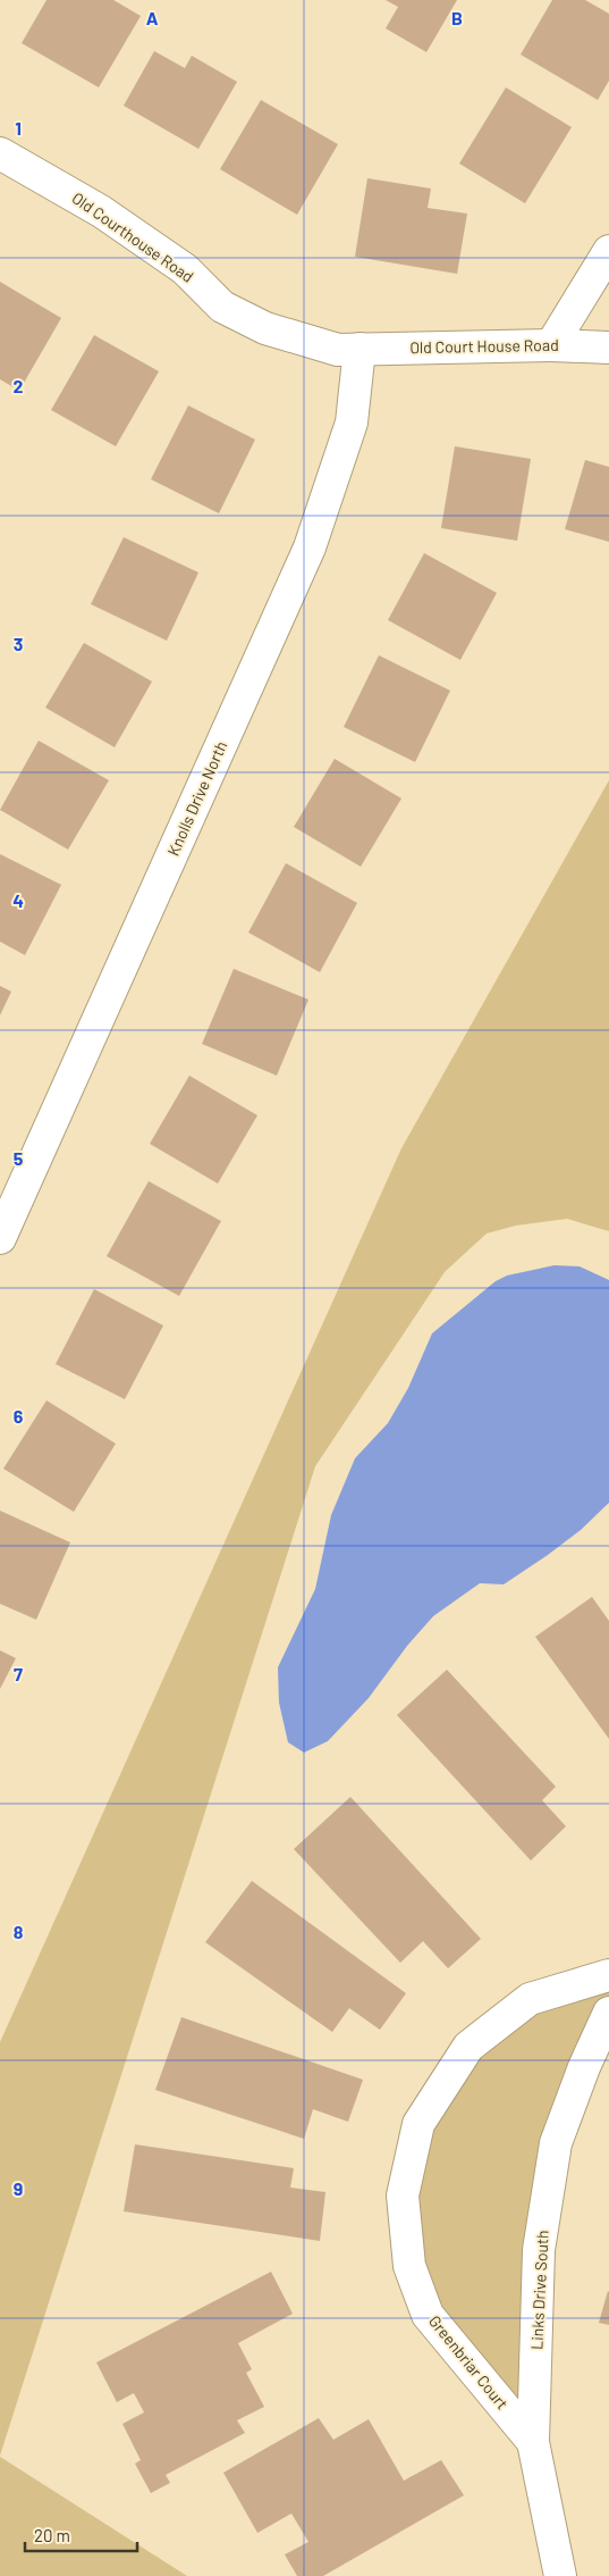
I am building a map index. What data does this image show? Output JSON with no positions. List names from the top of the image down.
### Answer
{
  "streets": {
    "street": [
      "Old Courthouse Road",
      "Old Court House Road",
      "Knolls Drive North",
      "Links Drive South",
      "Greenbriar Court"
    ]
  },
  "crossings": [
    ["Old Courthouse Road", "Old Court House Road"],
    ["Old Courthouse Road", "Knolls Drive North"],
    ["Old Court House Road", "Knolls Drive North"],
    ["Links Drive South", "Greenbriar Court"]
  ],
  "scale_bar": "20 m",
  "grid": {
    "columns": ["A", "B"],
    "rows": [
      "1",
      "2",
      "3",
      "4",
      "5",
      "6",
      "7",
      "8",
      "9"
    ]
  }
}
